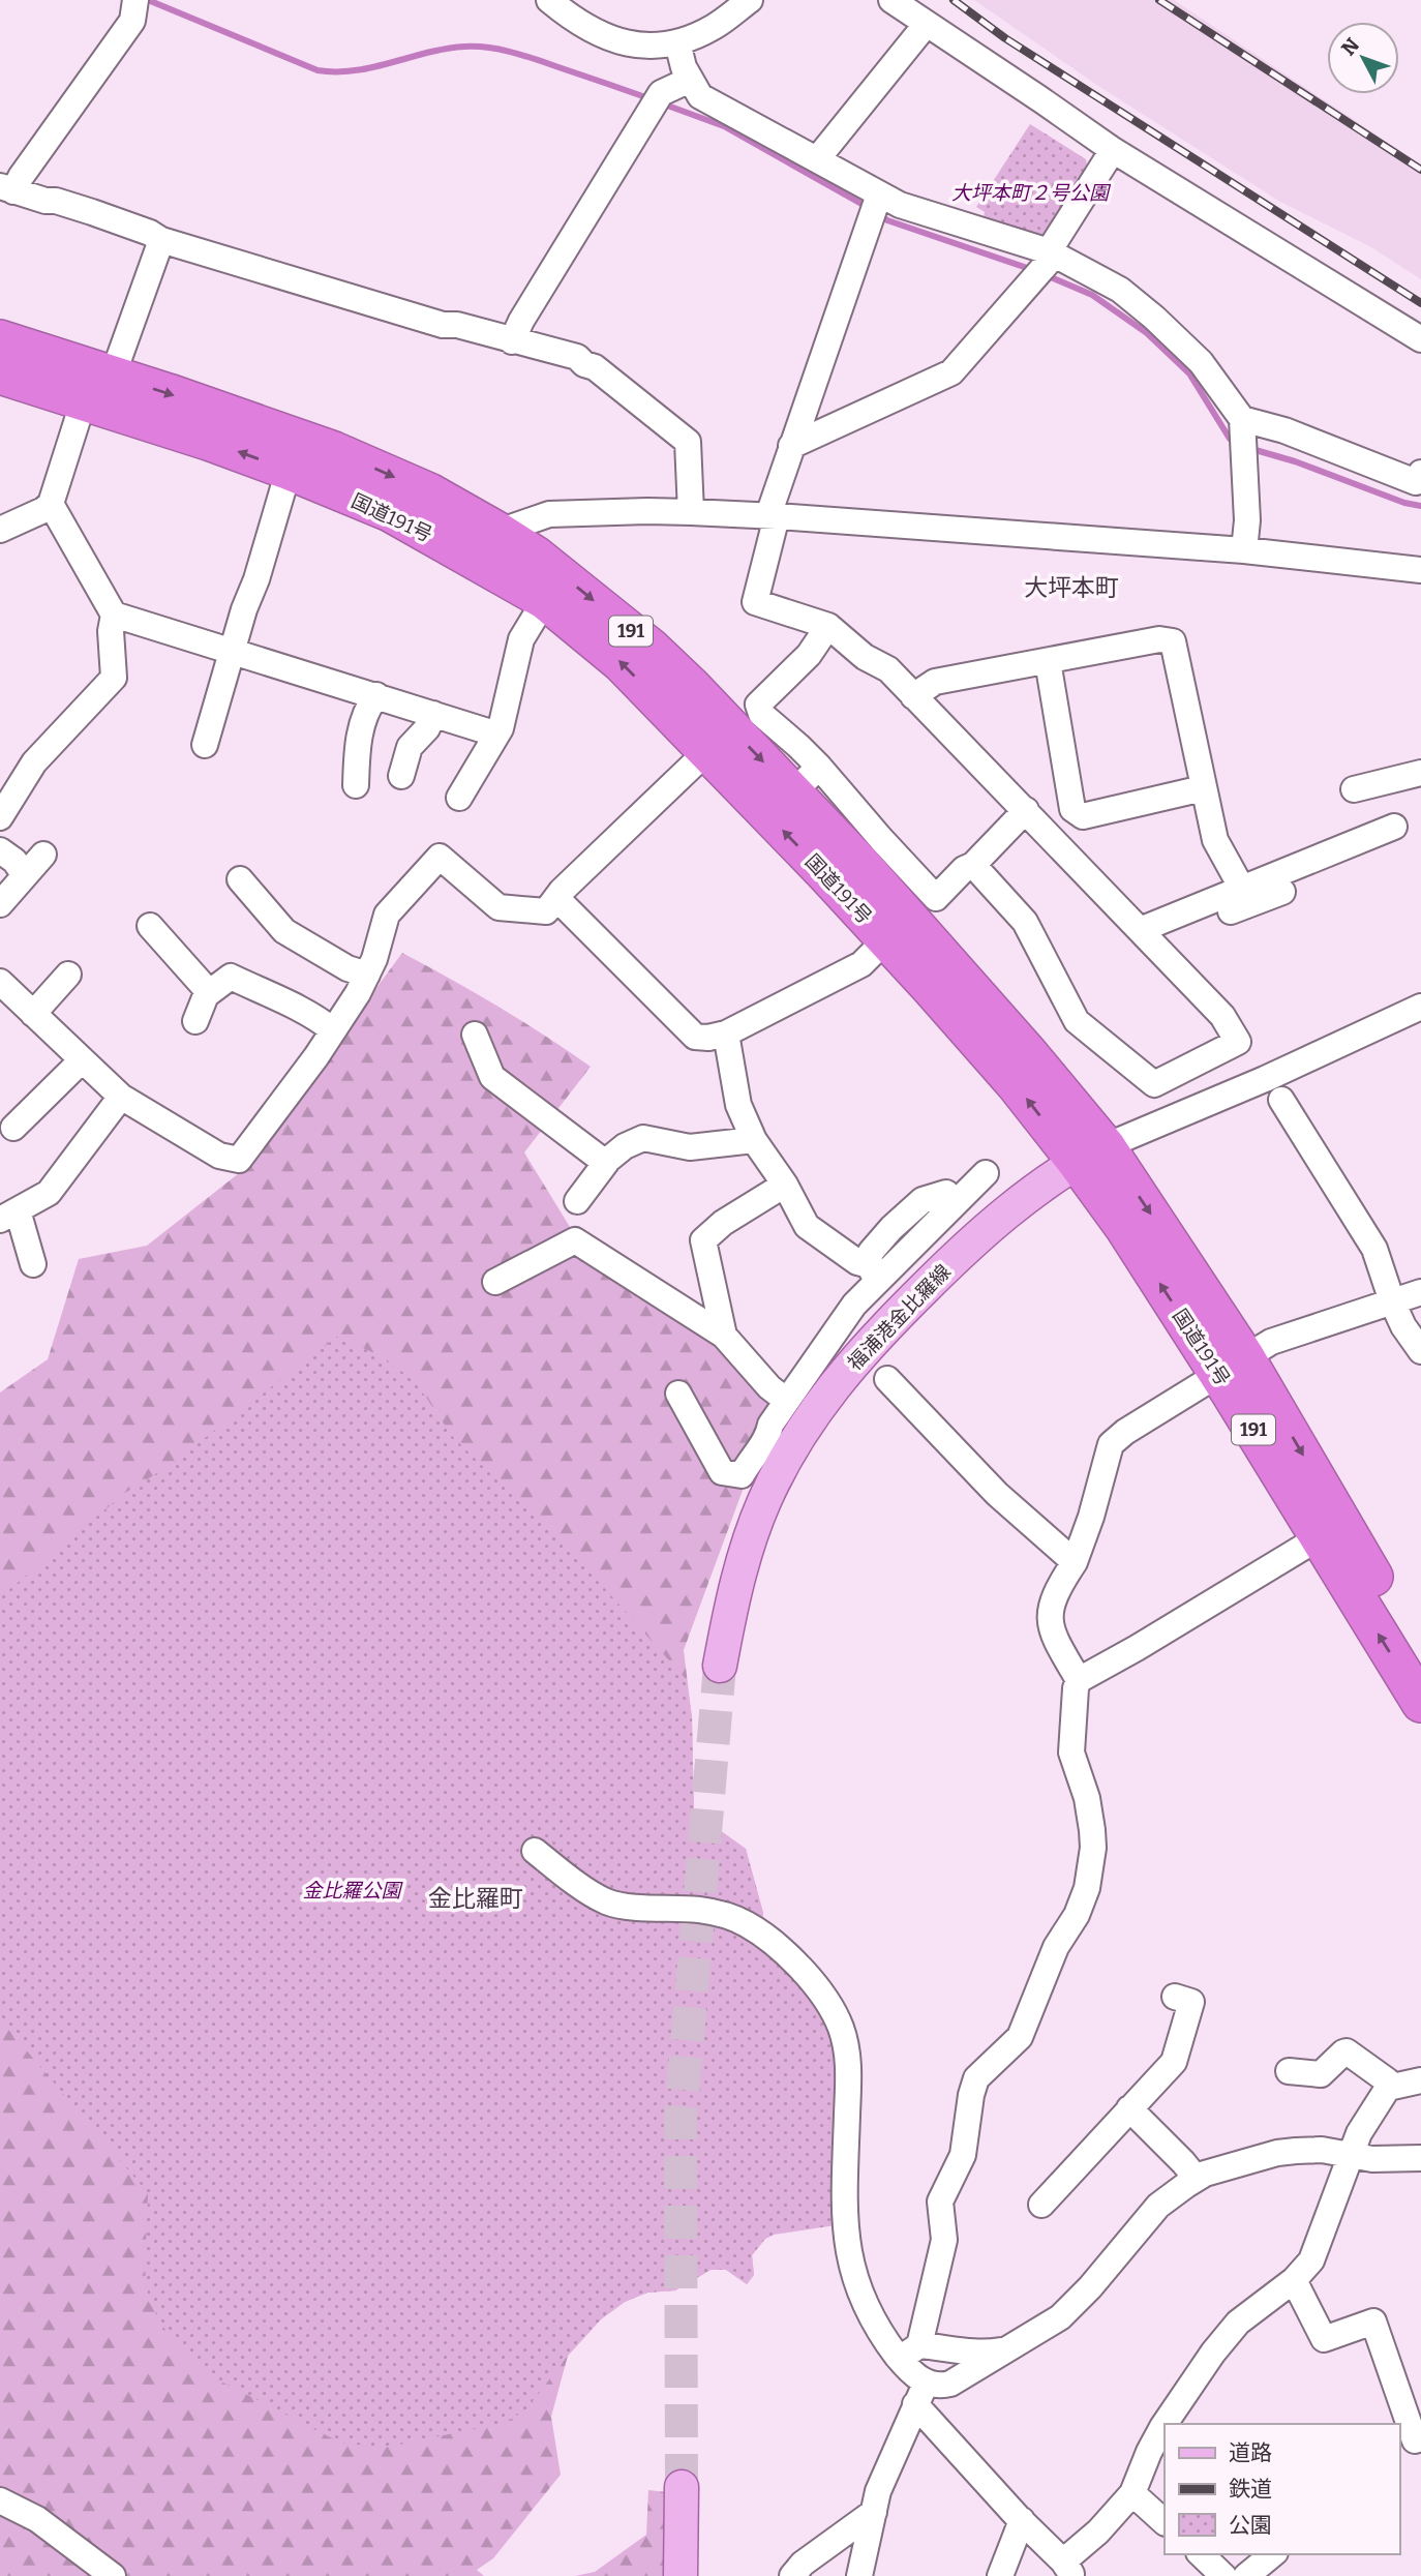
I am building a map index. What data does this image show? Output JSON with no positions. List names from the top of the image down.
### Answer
{
  "streets": {
    "highway": ["国道191号", "191"],
    "main road": ["福浦港金比羅線"]
  },
  "crossings": [
    ["国道191号", "福浦港金比羅線"]
  ],
  "districts": ["大坪本町", "金比羅町"],
  "parks": ["大坪本町２号公園", "金比羅公園"],
  "legend": ["道路", "鉄道", "公園"],
  "north": "top left"
}
